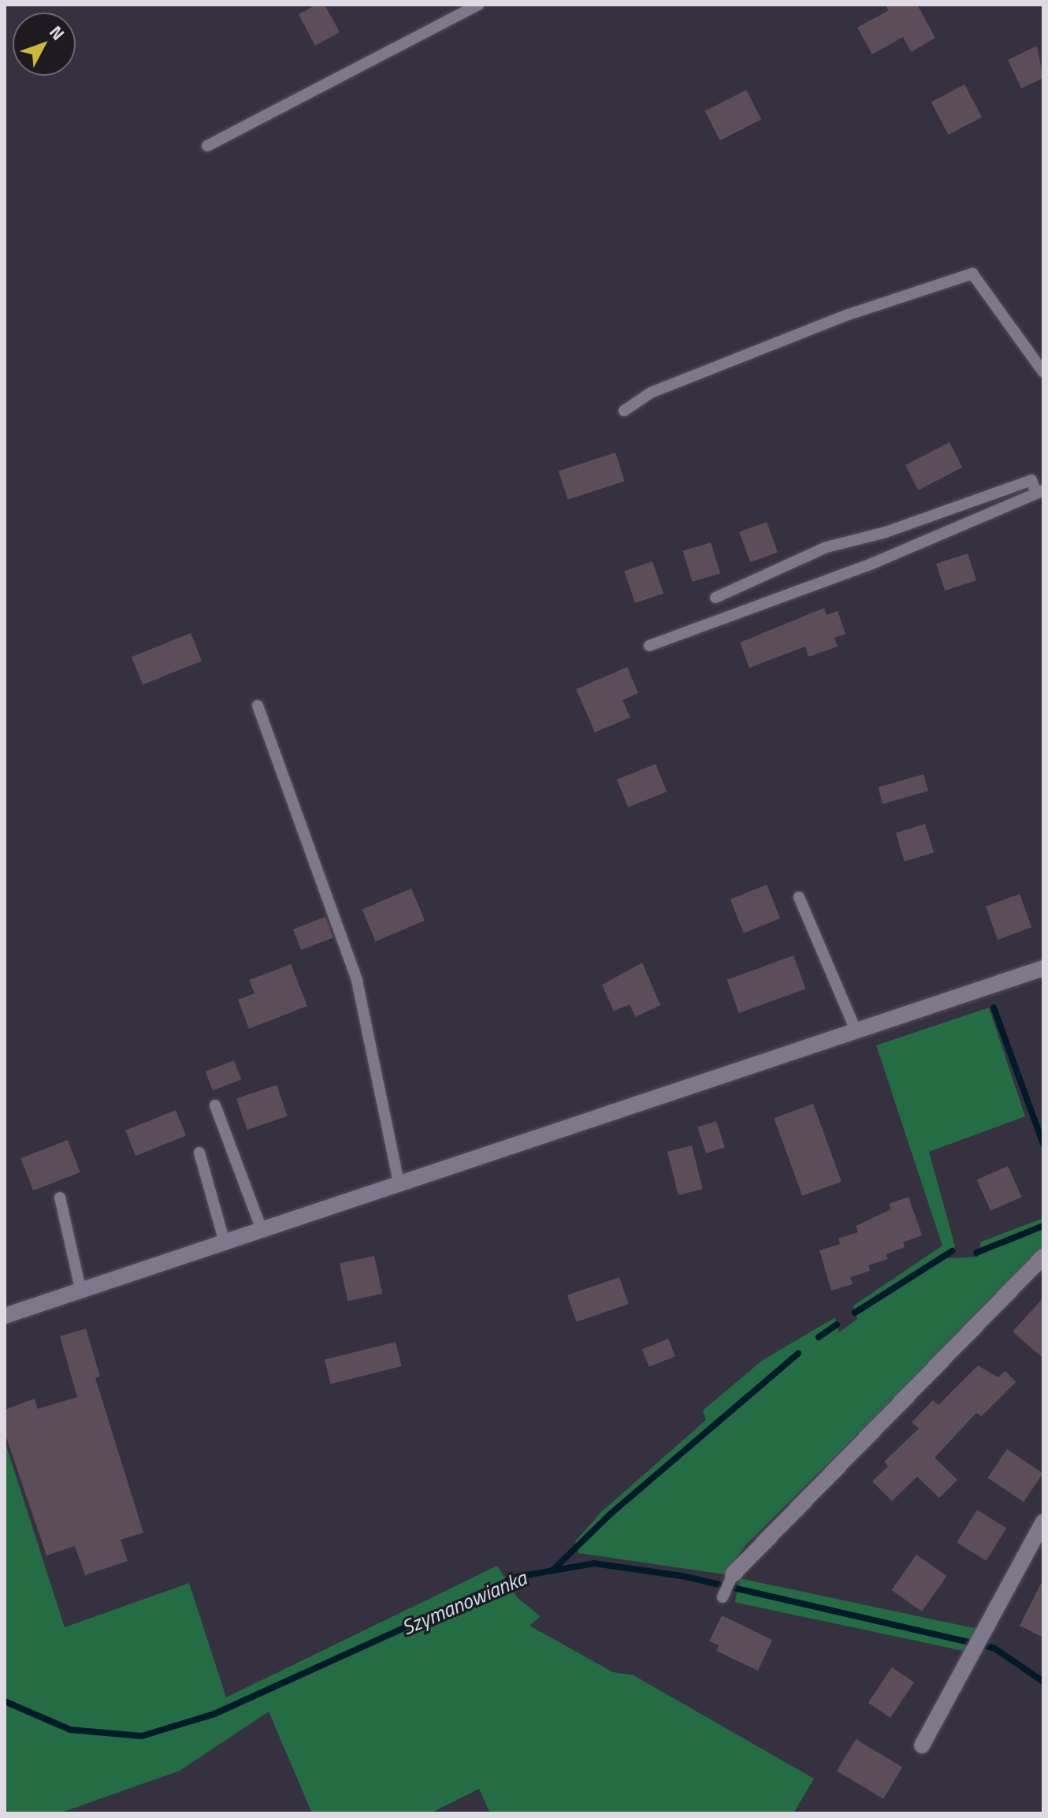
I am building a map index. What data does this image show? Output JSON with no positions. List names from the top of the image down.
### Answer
{
  "water": ["Szymanowianka"],
  "north": "top right"
}
